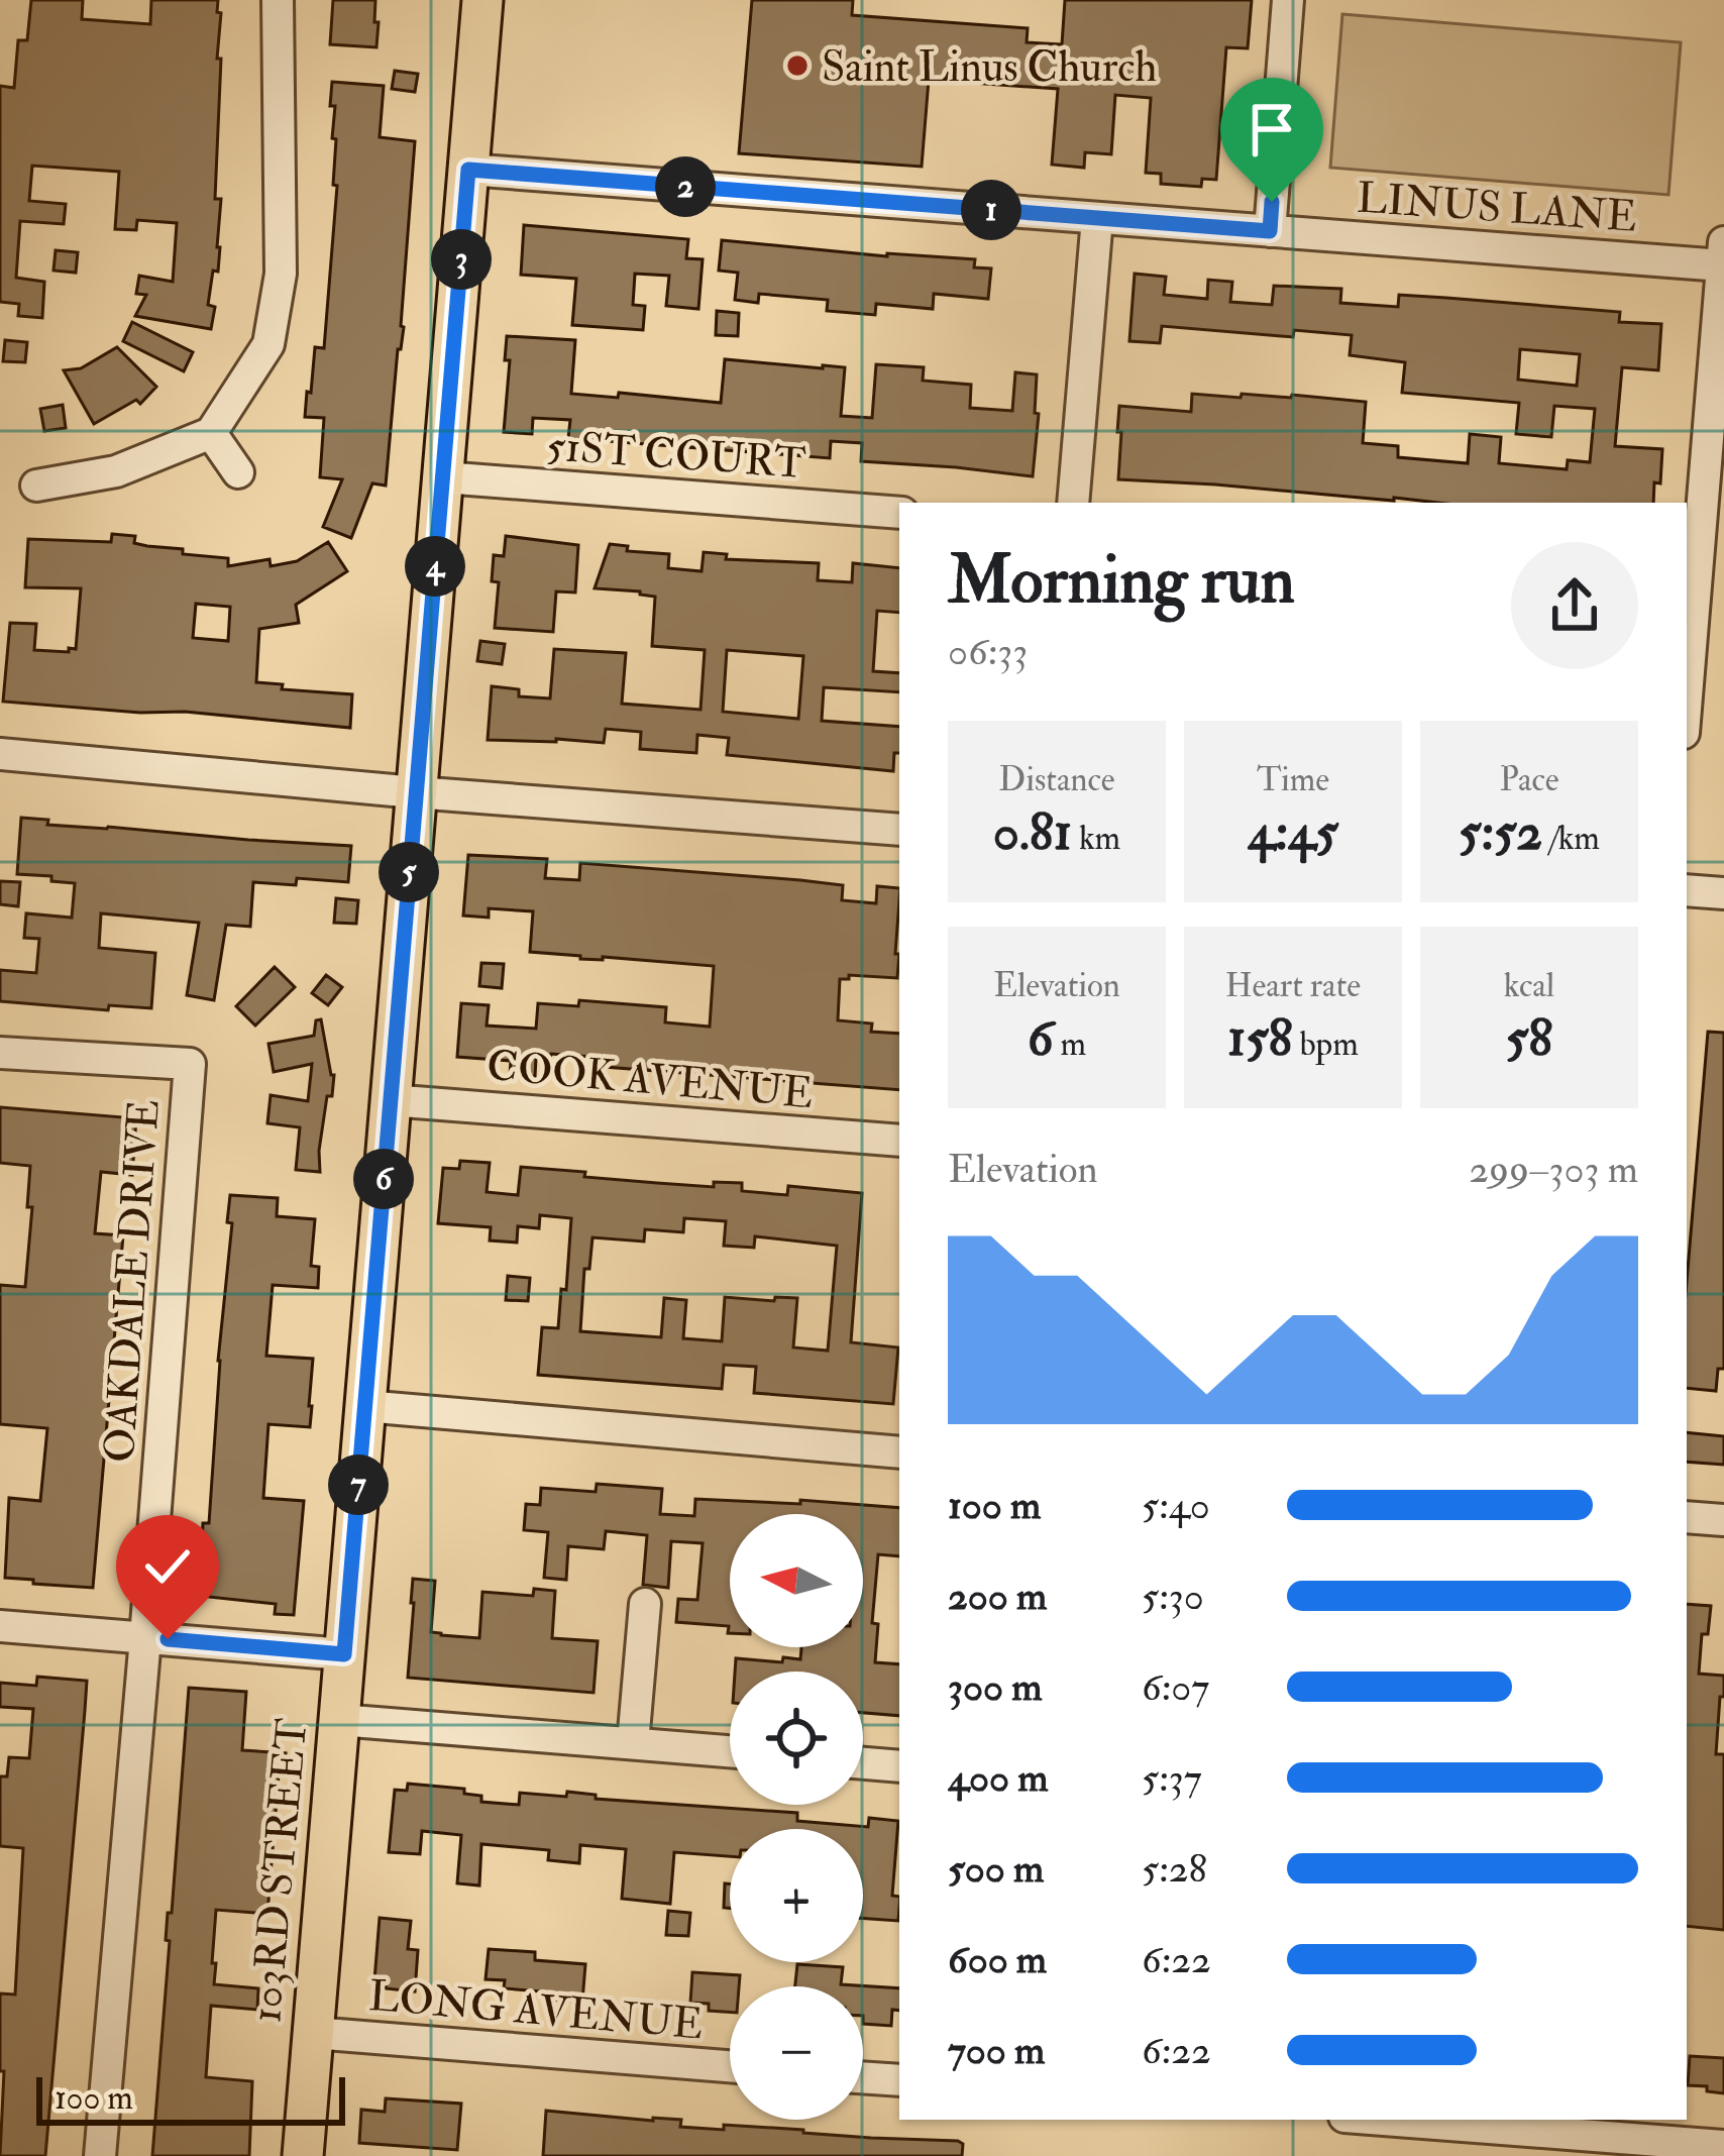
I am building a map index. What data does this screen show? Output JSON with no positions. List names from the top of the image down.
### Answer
{
  "streets": {
    "main road": ["103RD STREET"],
    "street": [
      "LINUS LANE",
      "51ST COURT",
      "COOK AVENUE",
      "OAKDALE DRIVE",
      "LONG AVENUE"
    ]
  },
  "crossings": [
    ["LINUS LANE", "103RD STREET"],
    ["51ST COURT", "103RD STREET"],
    ["COOK AVENUE", "103RD STREET"],
    ["103RD STREET", "LONG AVENUE"]
  ],
  "places": ["Saint Linus Church"],
  "scale_bar": "100 m",
  "north": "left",
  "page": {
    "pins": [
      "2",
      "1",
      "3",
      "4",
      "5",
      "6",
      "7"
    ],
    "heading": ["Morning run", "06:33"],
    "stats": [
      ["Distance", "0.81 km"],
      ["Time", "4:45"],
      ["Pace", "5:52 /km"],
      ["Elevation", "6 m"],
      ["Heart rate", "158 bpm"],
      ["kcal", "58"]
    ],
    "chart": ["Elevation", "299–303 m"],
    "list": [
      {
        "name": "100 m",
        "note": "5:40"
      },
      {
        "name": "200 m",
        "note": "5:30"
      },
      {
        "name": "300 m",
        "note": "6:07"
      },
      {
        "name": "400 m",
        "note": "5:37"
      },
      {
        "name": "500 m",
        "note": "5:28"
      },
      {
        "name": "600 m",
        "note": "6:22"
      },
      {
        "name": "700 m",
        "note": "6:22"
      }
    ],
    "map_buttons": ["+", "−"],
    "scale": "100 m"
  }
}
